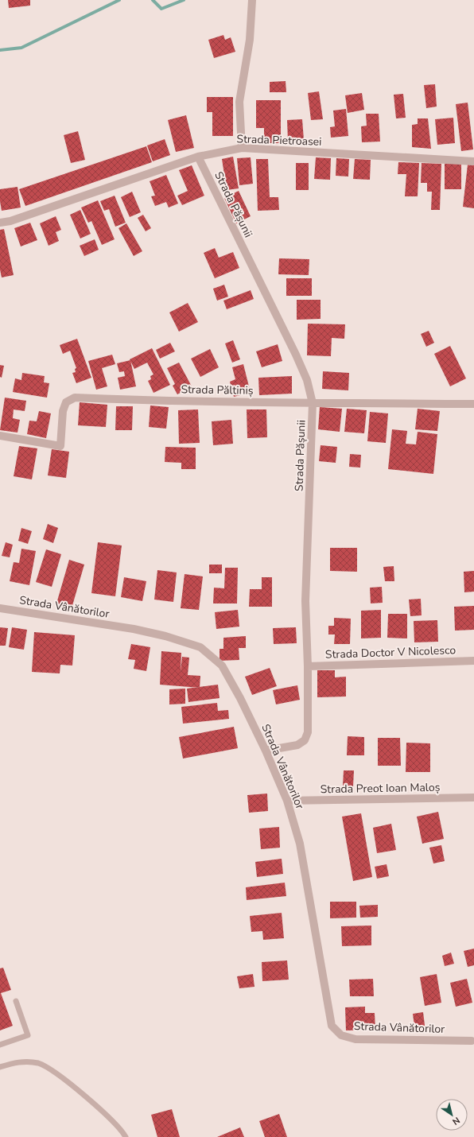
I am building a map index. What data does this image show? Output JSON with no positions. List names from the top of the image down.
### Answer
{
  "streets": {
    "street": [
      "Strada Pietroasei",
      "Strada Pășunii",
      "Strada Păltiniș",
      "Strada Vânătorilor",
      "Strada Doctor V Nicolesco",
      "Strada Preot Ioan Maloș"
    ]
  },
  "crossings": [
    ["Strada Pietroasei", "Strada Pășunii"],
    ["Strada Pășunii", "Strada Păltiniș"],
    ["Strada Pășunii", "Strada Vânătorilor"],
    ["Strada Pășunii", "Strada Doctor V Nicolesco"],
    ["Strada Vânătorilor", "Strada Preot Ioan Maloș"]
  ],
  "north": "bottom right"
}
